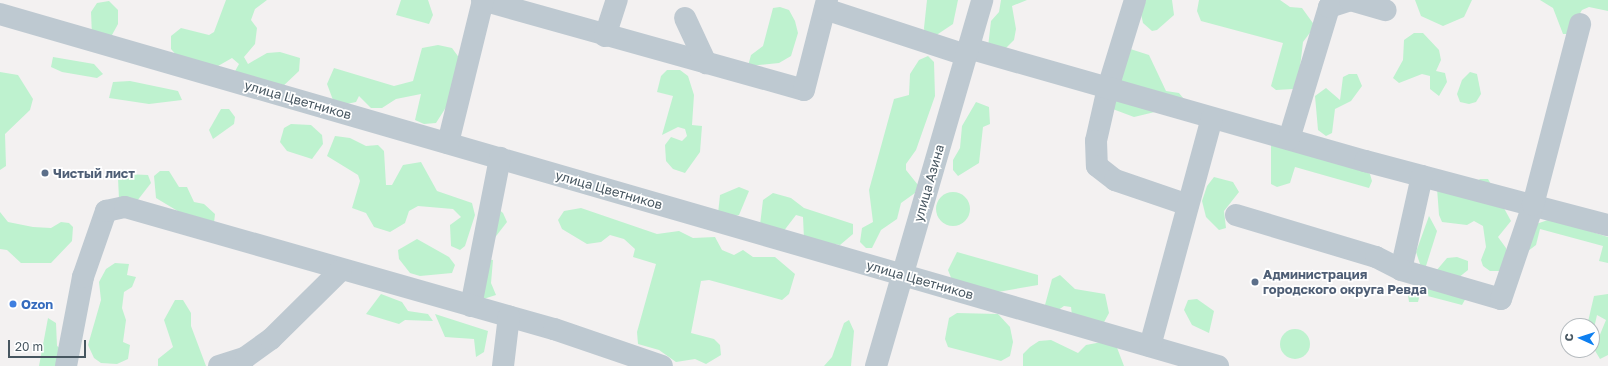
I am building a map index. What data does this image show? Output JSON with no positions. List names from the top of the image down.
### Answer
{
  "streets": {
    "street": ["улица Цветников", "улица Азина"]
  },
  "crossings": [
    ["улица Цветников", "улица Азина"]
  ],
  "places": ["Чистый лист", "Администрация городского округа Ревда", "Ozon"],
  "scale_bar": "20 m",
  "north": "left"
}
